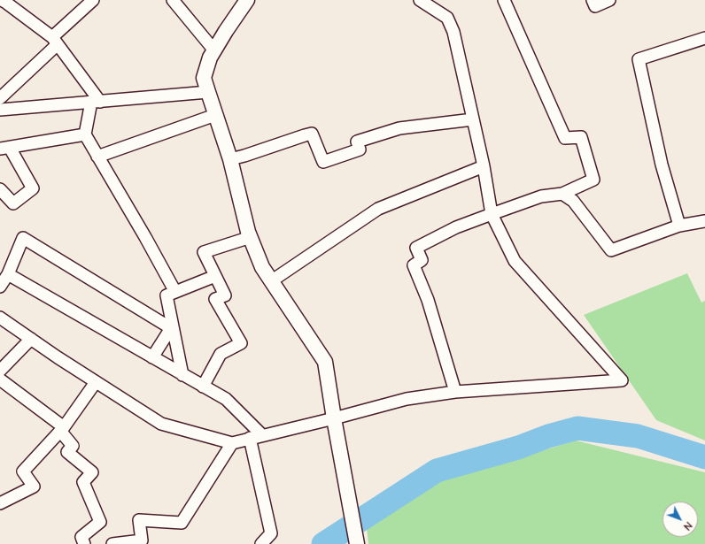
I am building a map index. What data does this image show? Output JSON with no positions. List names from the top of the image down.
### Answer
{
  "north": "bottom right"
}
